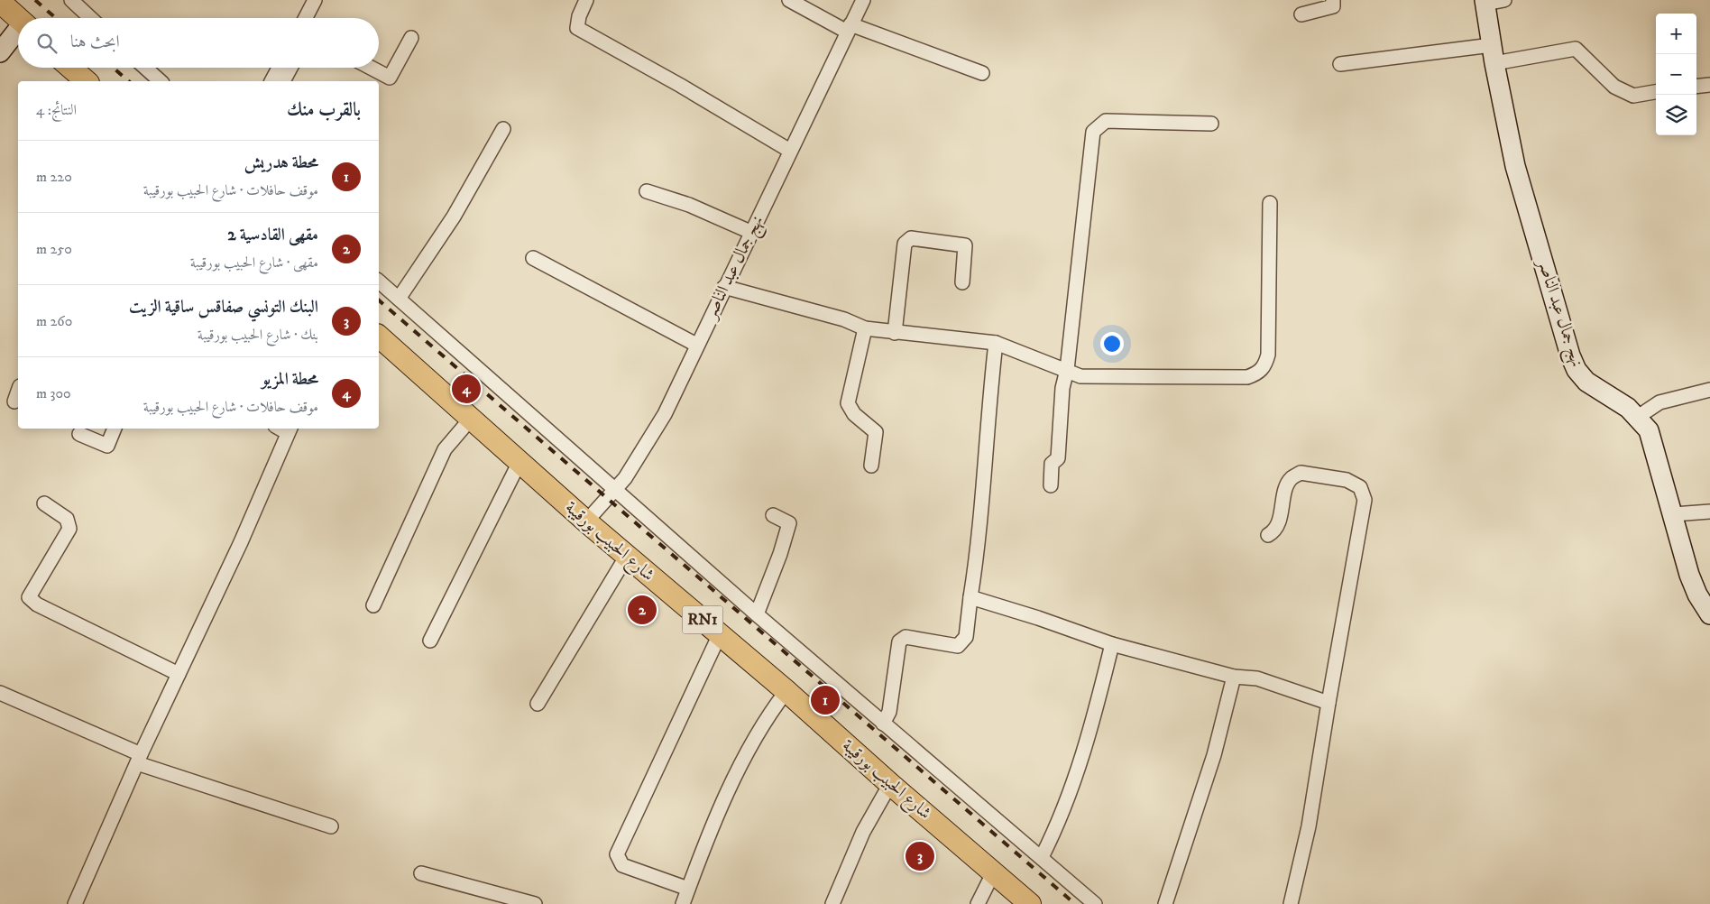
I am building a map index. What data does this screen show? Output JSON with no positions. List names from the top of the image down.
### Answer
{
  "streets": {
    "main road": ["شارع الحبيب بورقيبة", "RN1"],
    "street": ["نهج جمال عبد الناصر"]
  },
  "crossings": [
    ["نهج جمال عبد الناصر", "شارع الحبيب بورقيبة"]
  ],
  "page": {
    "map_buttons": ["+", "−"],
    "search": "ابحث هنا",
    "heading": ["بالقرب منك", "النتائج: 4"],
    "list": [
      {
        "mark": "1",
        "name": "محطة هدريش",
        "note": "موقف حافلات · شارع الحبيب بورقيبة",
        "value": "220 m"
      },
      {
        "mark": "2",
        "name": "مقهى القادسية 2",
        "note": "مقهى · شارع الحبيب بورقيبة",
        "value": "250 m"
      },
      {
        "mark": "3",
        "name": "البنك التونسي صفاقس ساقية الزيت",
        "note": "بنك · شارع الحبيب بورقيبة",
        "value": "260 m"
      },
      {
        "mark": "4",
        "name": "محطة المزيو",
        "note": "موقف حافلات · شارع الحبيب بورقيبة",
        "value": "300 m"
      }
    ],
    "pins": [
      "4",
      "2",
      "1",
      "3"
    ]
  }
}
